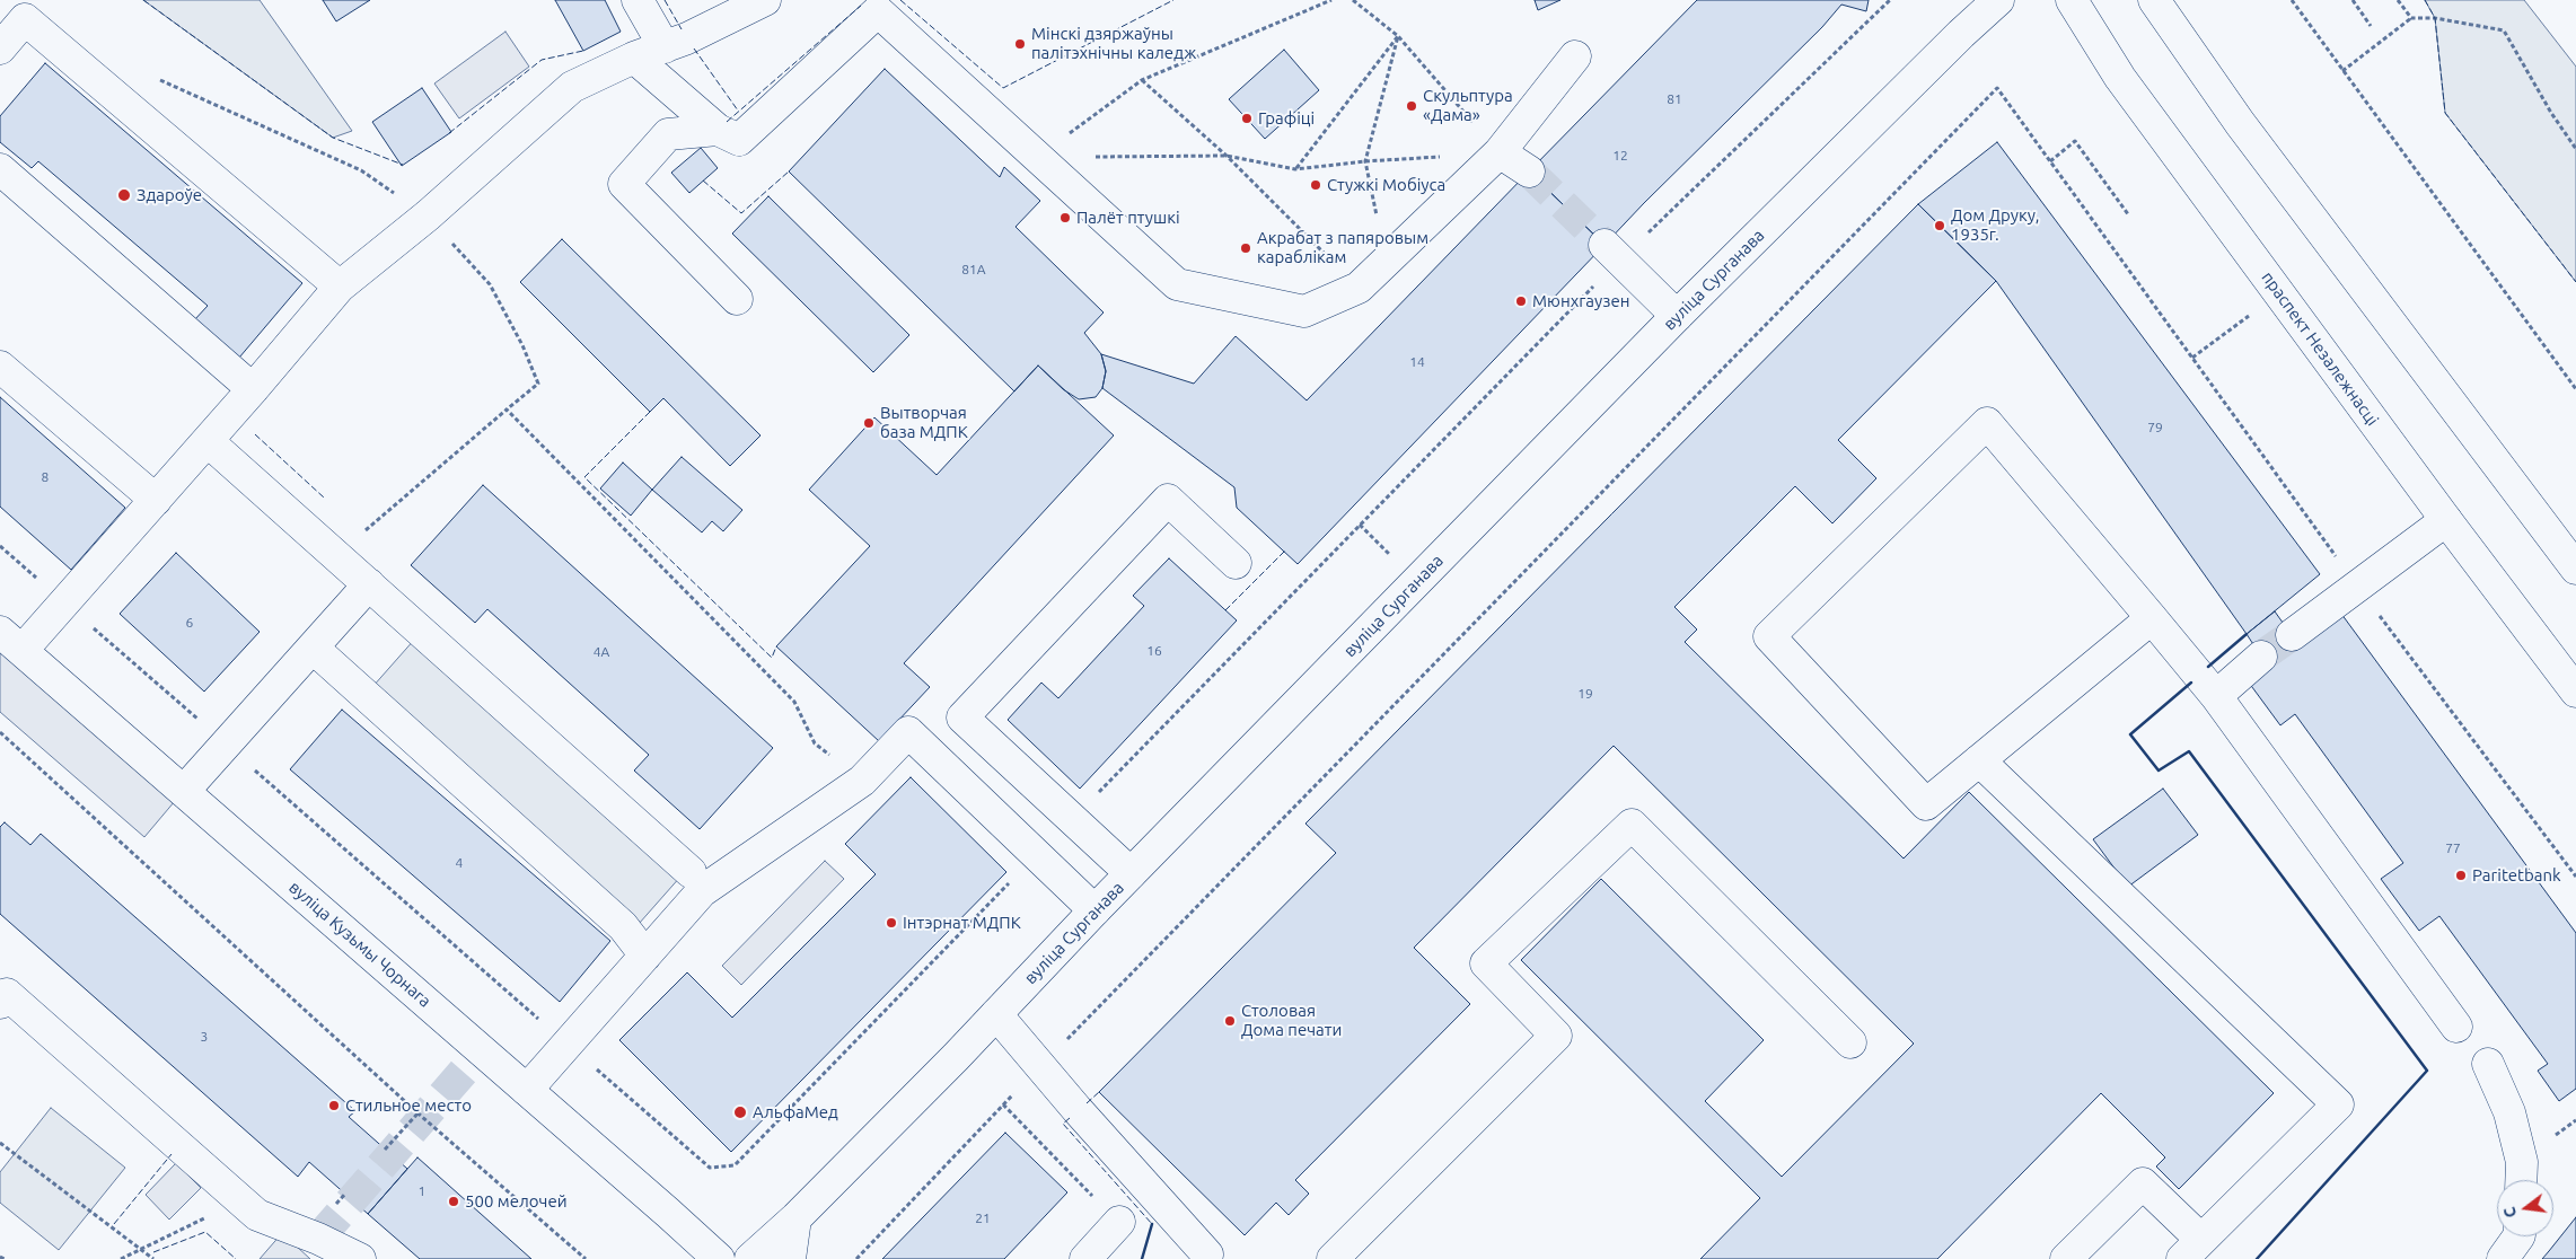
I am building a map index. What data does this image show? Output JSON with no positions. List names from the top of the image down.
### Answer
{
  "streets": {
    "main road": ["вуліца Сурганава", "праспект Незалежнасці", "вуліца Кузьмы Чорнага"]
  },
  "places": [
    "Мінскі дзяржаўны палітэхнічны каледж",
    "Скульптура «Дама»",
    "Графіці",
    "Стужкі Мобіуса",
    "Здароўе",
    "Палёт птушкі",
    "Дом Друку, 1935г.",
    "Акрабат з папяровым караблікам",
    "Мюнхгаузен",
    "Вытворчая база МДПК",
    "Paritetbank",
    "Інтэрнат МДПК",
    "Столовая Дома печати",
    "Стильное место",
    "АльфаМед",
    "500 мелочей"
  ],
  "house_numbers": [
    "81",
    "12",
    "81А",
    "14",
    "79",
    "8",
    "6",
    "16",
    "4А",
    "19",
    "77",
    "4",
    "3",
    "1",
    "21"
  ],
  "north": "left"
}
